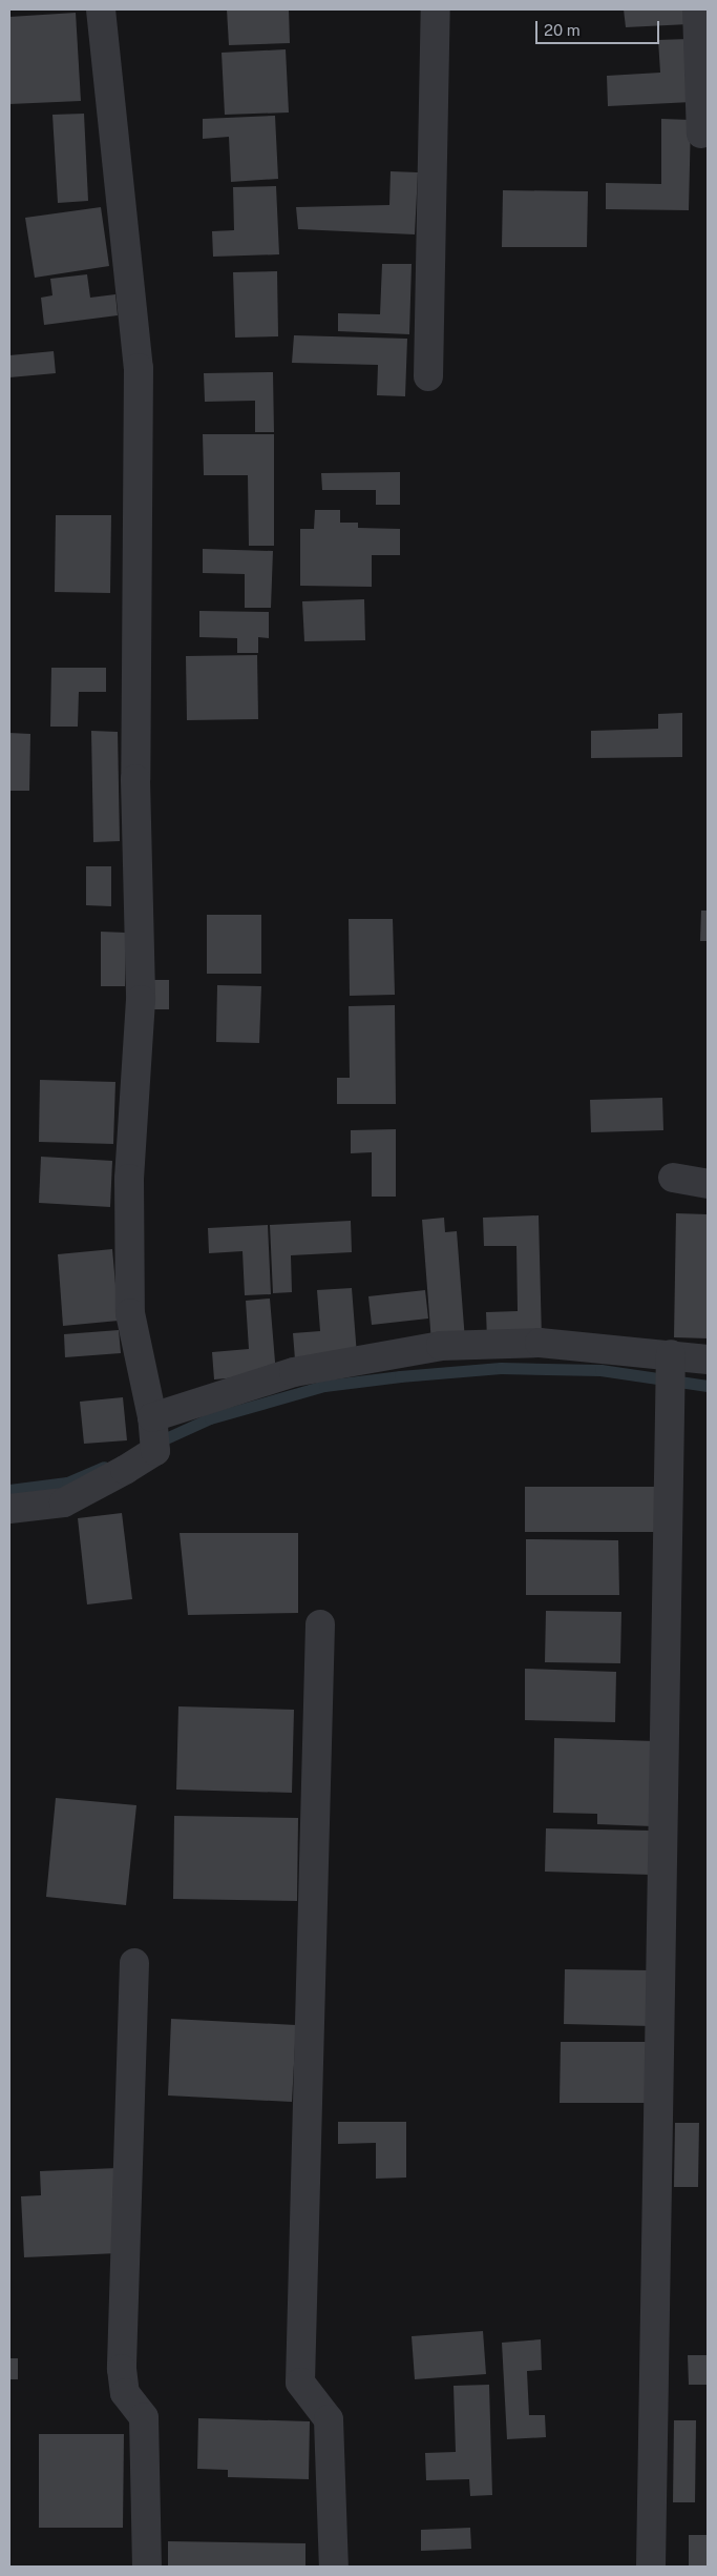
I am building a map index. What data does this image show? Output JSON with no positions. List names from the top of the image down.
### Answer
{
  "scale_bar": "20 m"
}
